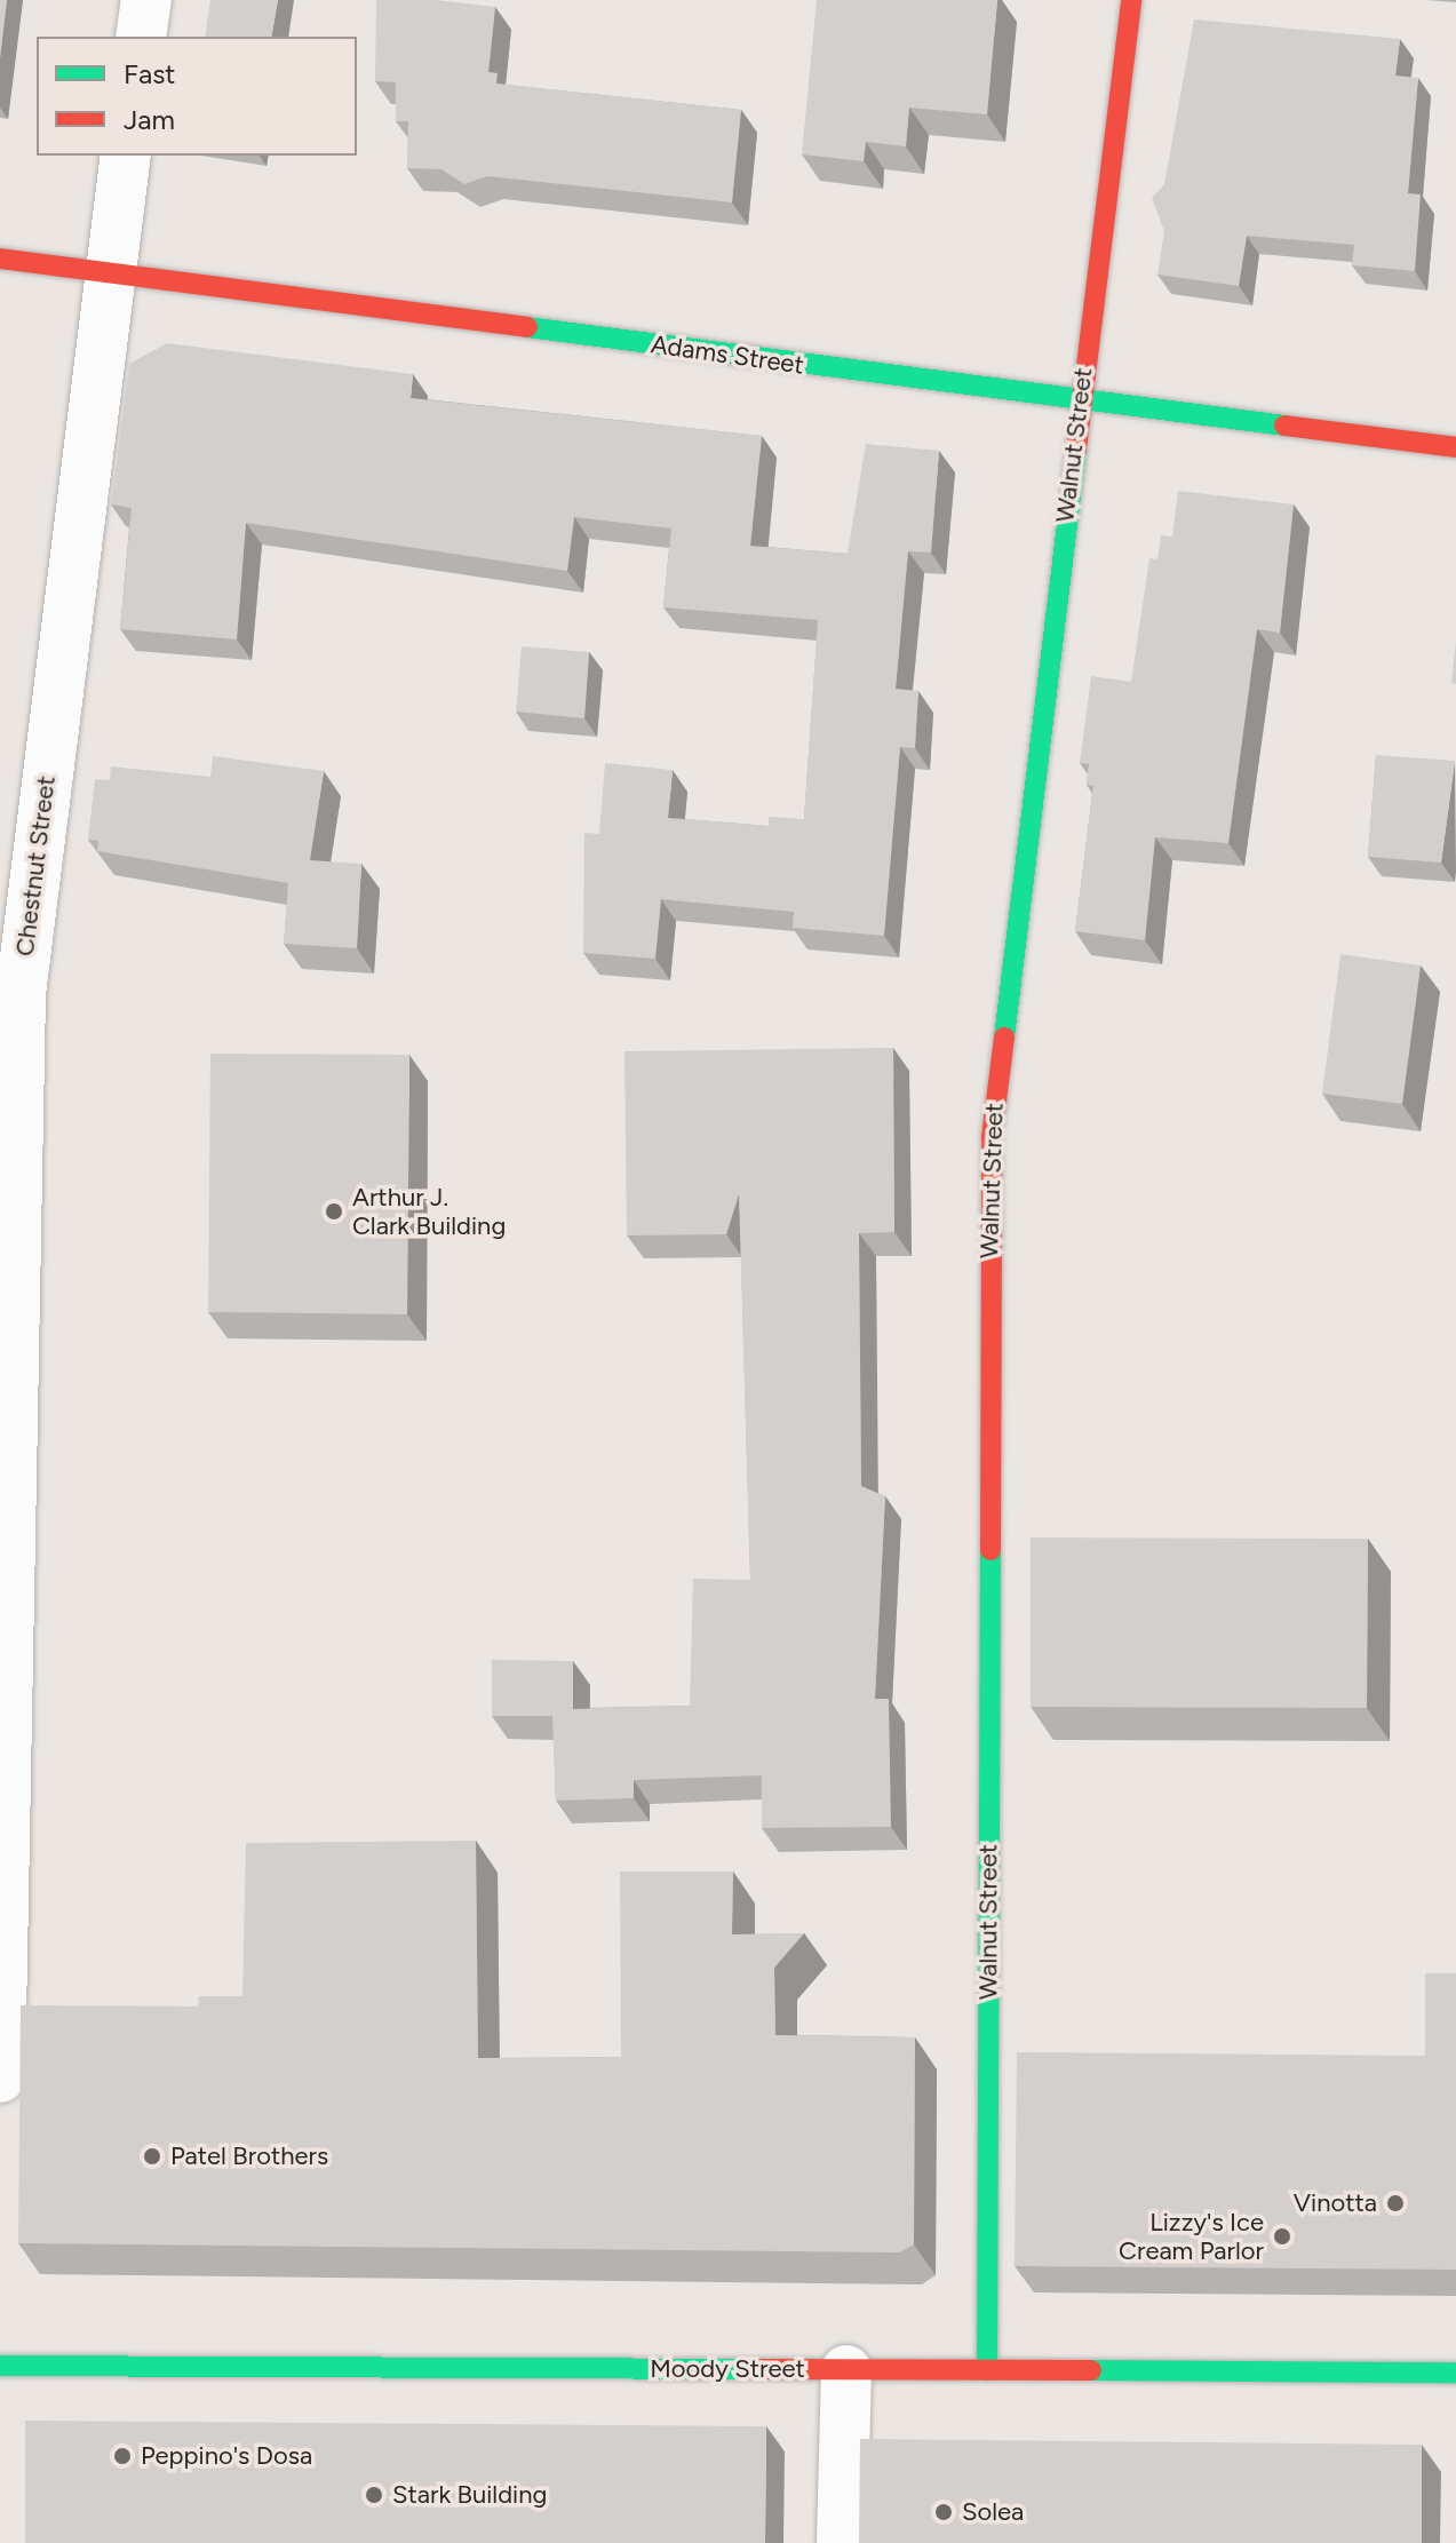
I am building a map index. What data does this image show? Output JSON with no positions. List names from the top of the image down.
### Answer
{
  "streets": {
    "street": [
      "Adams Street",
      "Walnut Street",
      "Chestnut Street",
      "Moody Street"
    ]
  },
  "crossings": [
    ["Adams Street", "Walnut Street"],
    ["Adams Street", "Chestnut Street"],
    ["Walnut Street", "Moody Street"]
  ],
  "places": [
    "Arthur J. Clark Building",
    "Patel Brothers",
    "Vinotta",
    "Lizzy's Ice Cream Parlor",
    "Peppino's Dosa",
    "Stark Building",
    "Solea"
  ],
  "legend": ["Fast", "Jam"]
}
